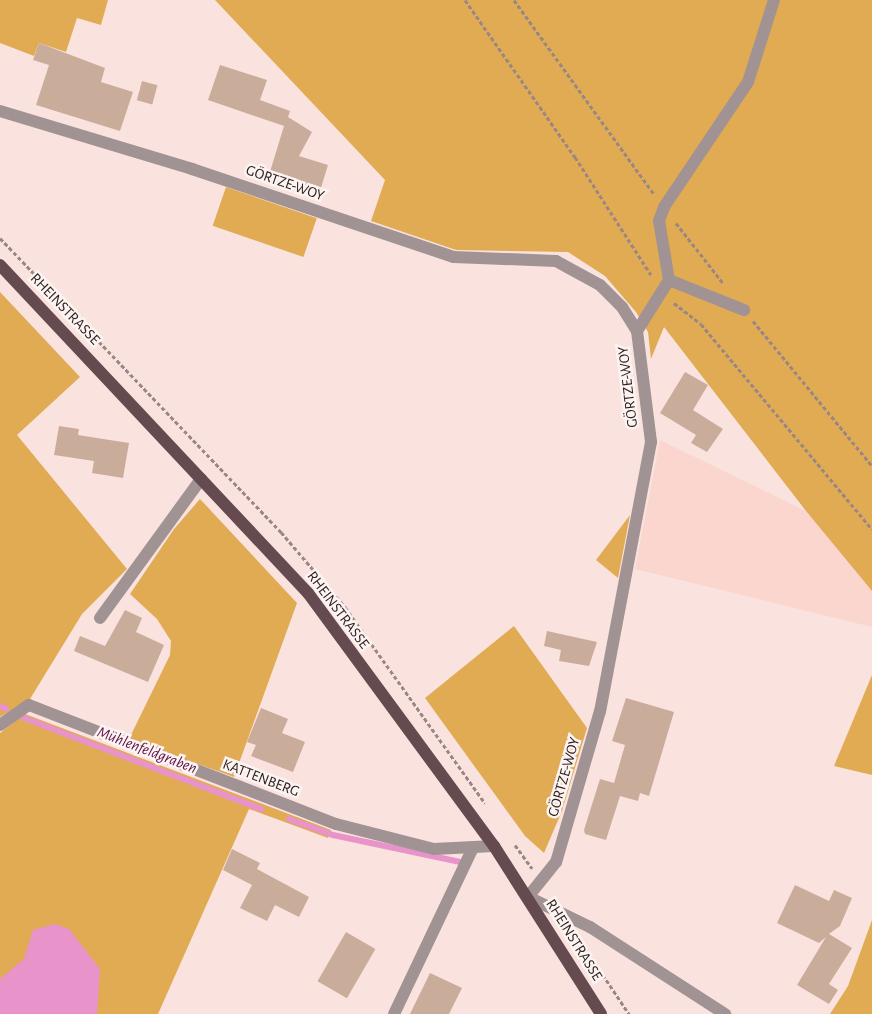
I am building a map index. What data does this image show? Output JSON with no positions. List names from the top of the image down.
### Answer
{
  "streets": {
    "main road": ["RHEINSTRASSE"],
    "street": ["GÖRTZE-WOY", "KATTENBERG"]
  },
  "crossings": [
    ["GÖRTZE-WOY", "RHEINSTRASSE"],
    ["RHEINSTRASSE", "KATTENBERG"]
  ],
  "water": ["Mühlenfeldgraben"]
}
